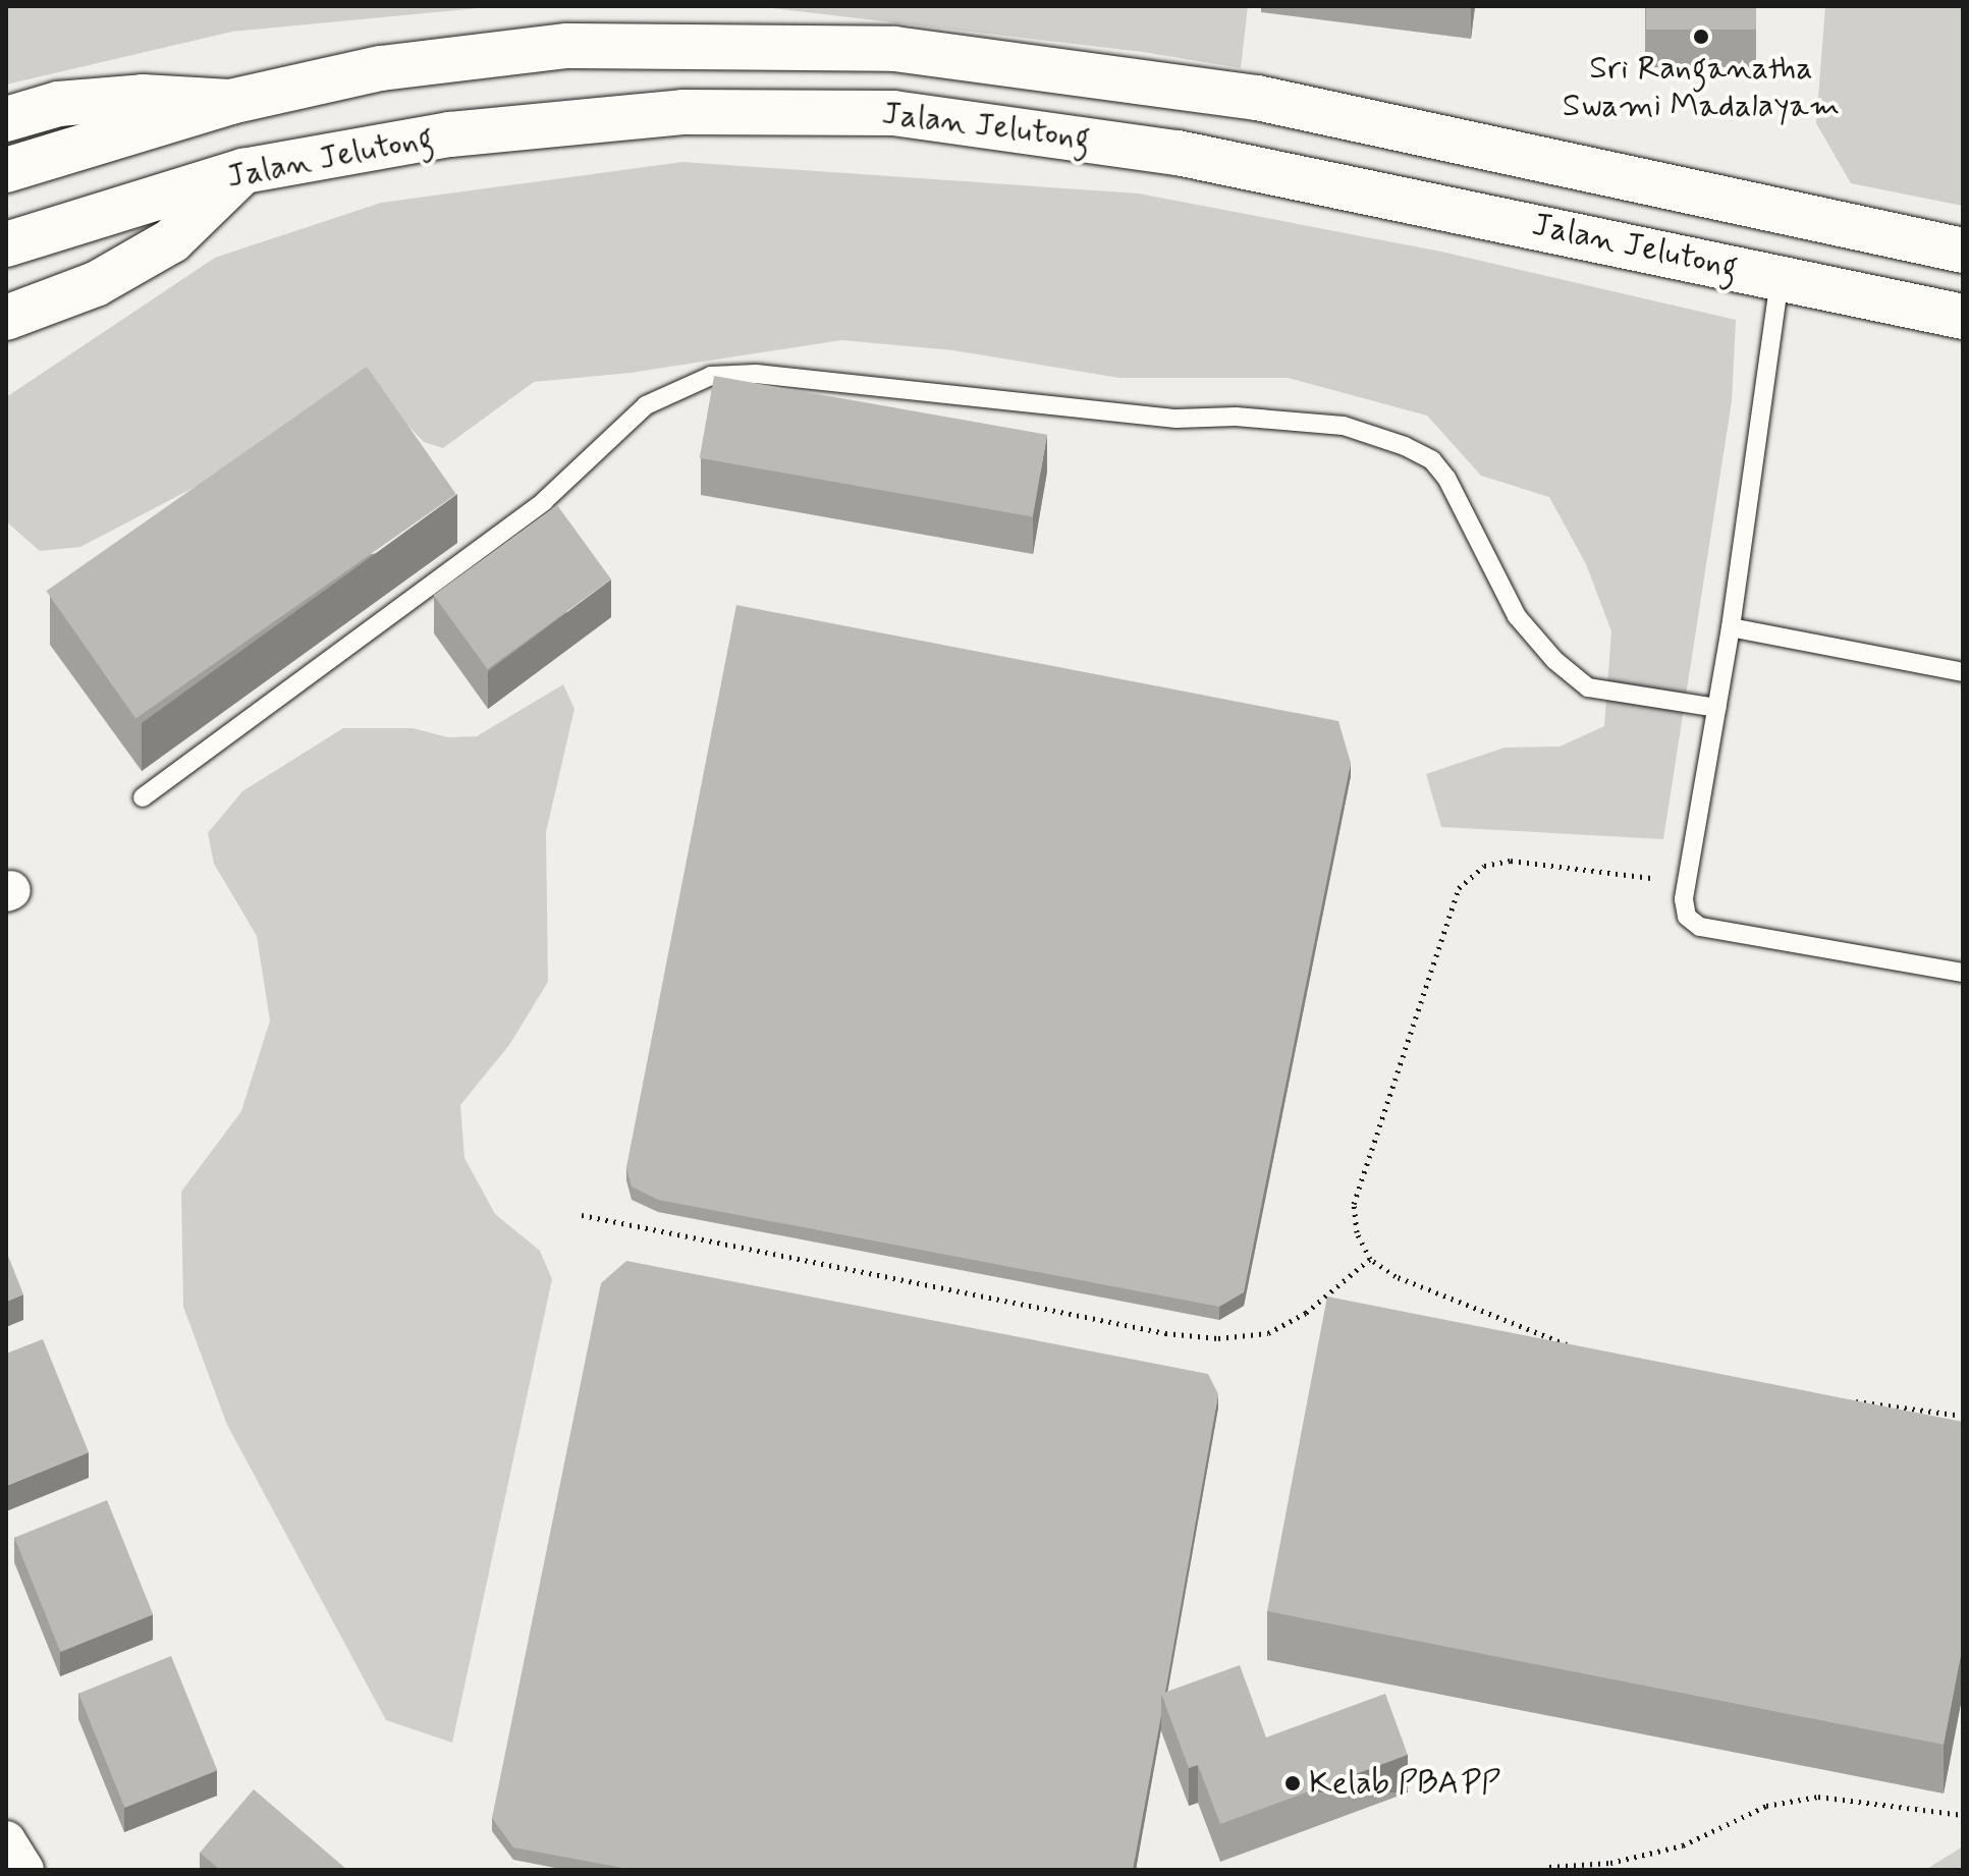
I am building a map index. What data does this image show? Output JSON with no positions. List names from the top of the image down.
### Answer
{
  "streets": {
    "main road": ["Jalan Jelutong"]
  },
  "places": ["Sri Ranganatha Swami Madalayam", "Kelab PBAPP"]
}
